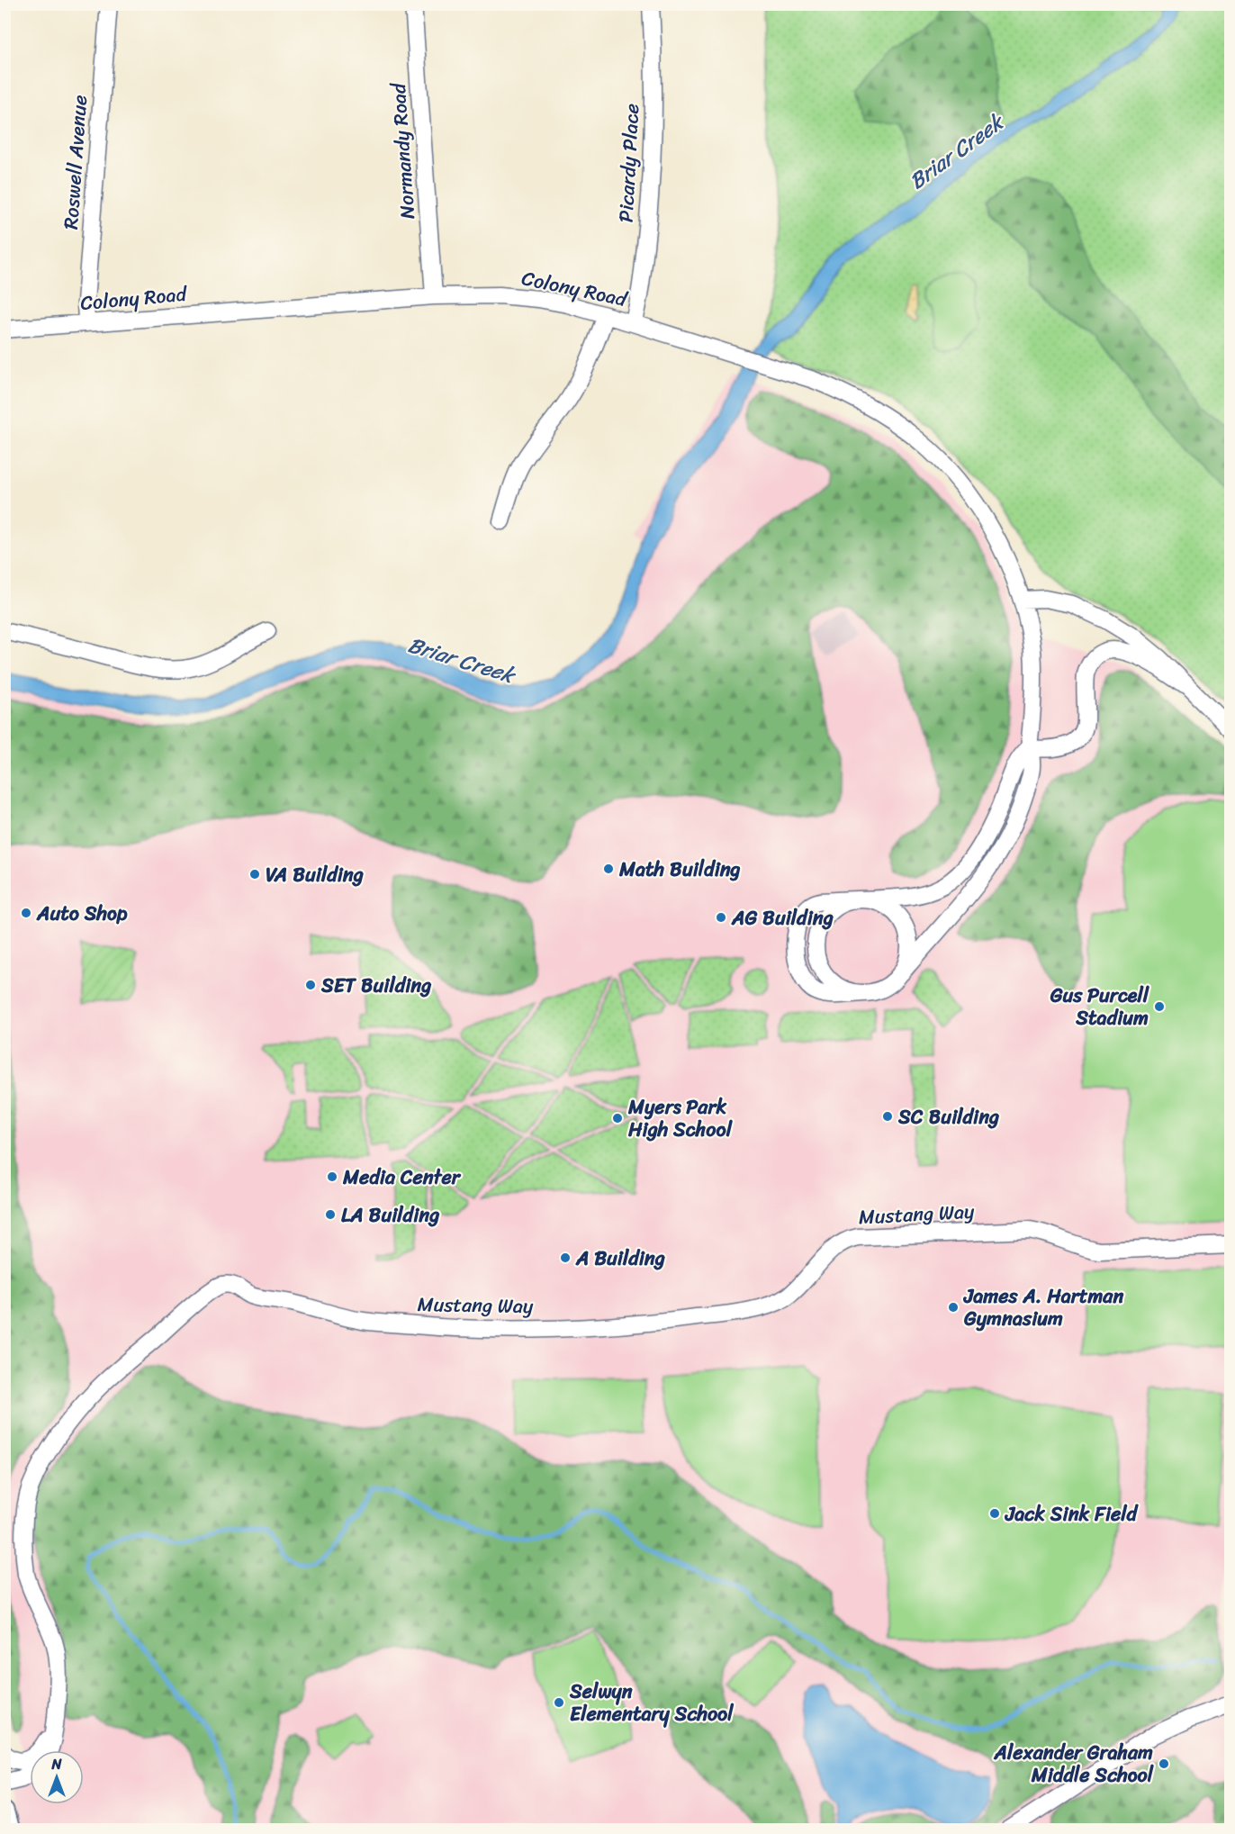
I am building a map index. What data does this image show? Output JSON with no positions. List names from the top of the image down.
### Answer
{
  "streets": {
    "street": [
      "Normandy Road",
      "Roswell Avenue",
      "Picardy Place",
      "Colony Road",
      "Mustang Way"
    ]
  },
  "crossings": [
    ["Normandy Road", "Colony Road"],
    ["Roswell Avenue", "Colony Road"],
    ["Picardy Place", "Colony Road"]
  ],
  "water": ["Briar Creek"],
  "places": [
    "Math Building",
    "VA Building",
    "Auto Shop",
    "AG Building",
    "SET Building",
    "Gus Purcell Stadium",
    "SC Building",
    "Myers Park High School",
    "Media Center",
    "LA Building",
    "A Building",
    "James A. Hartman Gymnasium",
    "Jack Sink Field",
    "Selwyn Elementary School",
    "Alexander Graham Middle School"
  ],
  "north": "top"
}
